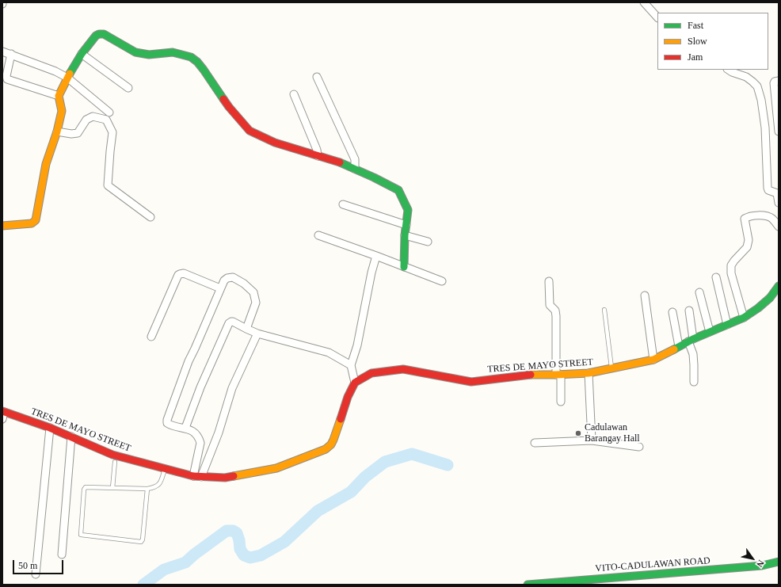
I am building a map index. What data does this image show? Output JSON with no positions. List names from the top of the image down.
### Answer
{
  "streets": {
    "street": ["TRES DE MAYO STREET", "VITO-CADULAWAN ROAD"]
  },
  "places": ["Cadulawan Barangay Hall"],
  "legend": ["Fast", "Slow", "Jam"],
  "scale_bar": "50 m",
  "north": "bottom right"
}
